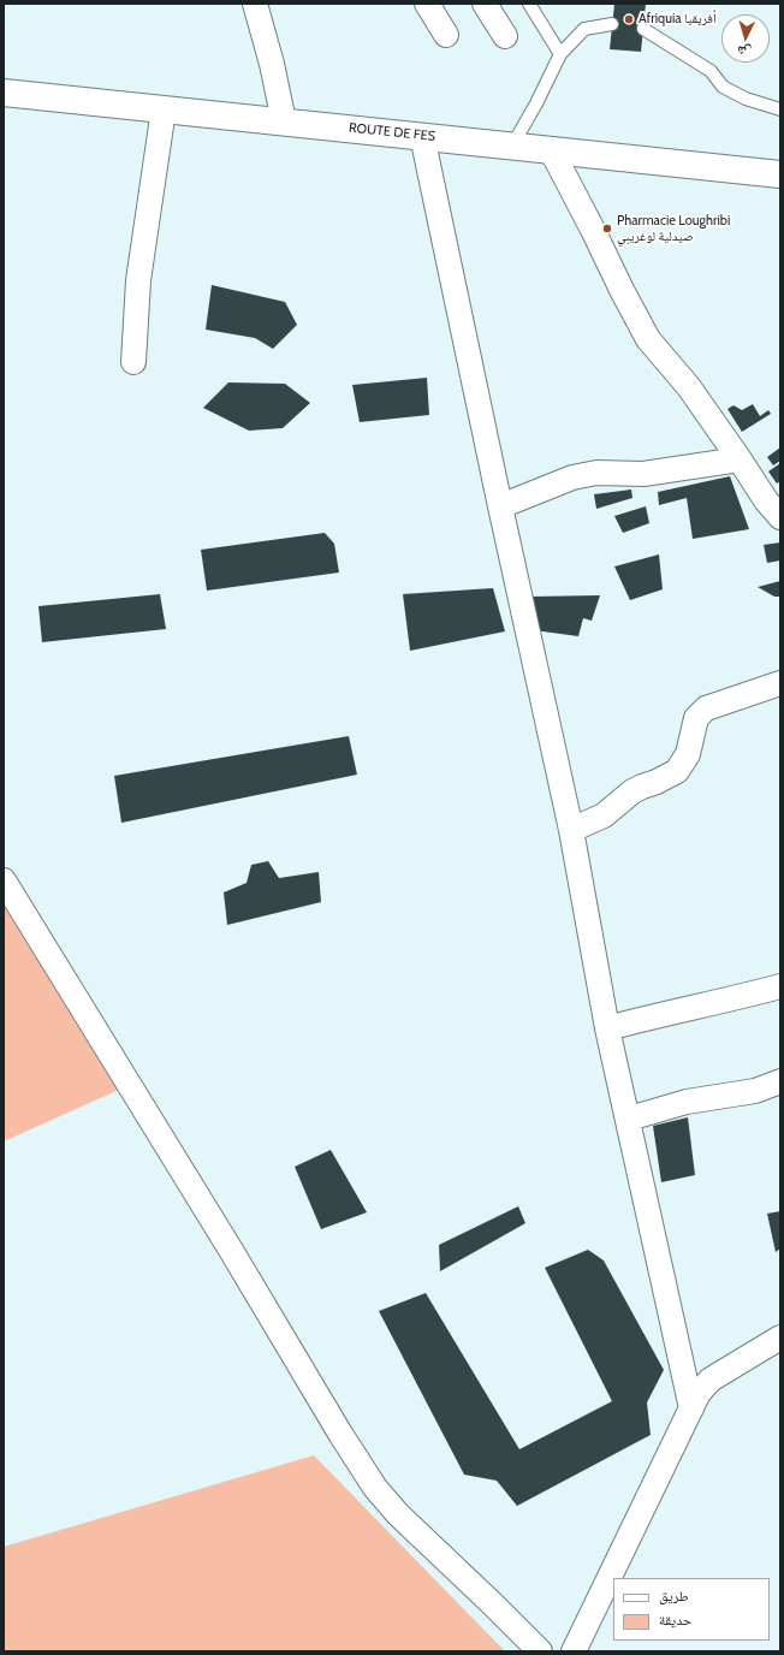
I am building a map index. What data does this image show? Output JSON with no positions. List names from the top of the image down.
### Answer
{
  "streets": {
    "main road": ["ROUTE DE FES"]
  },
  "places": ["Afriquia أفريقيا", "Pharmacie Loughribi صيدلية لوغريبي"],
  "legend": ["طريق", "حديقة"],
  "north": "bottom"
}
